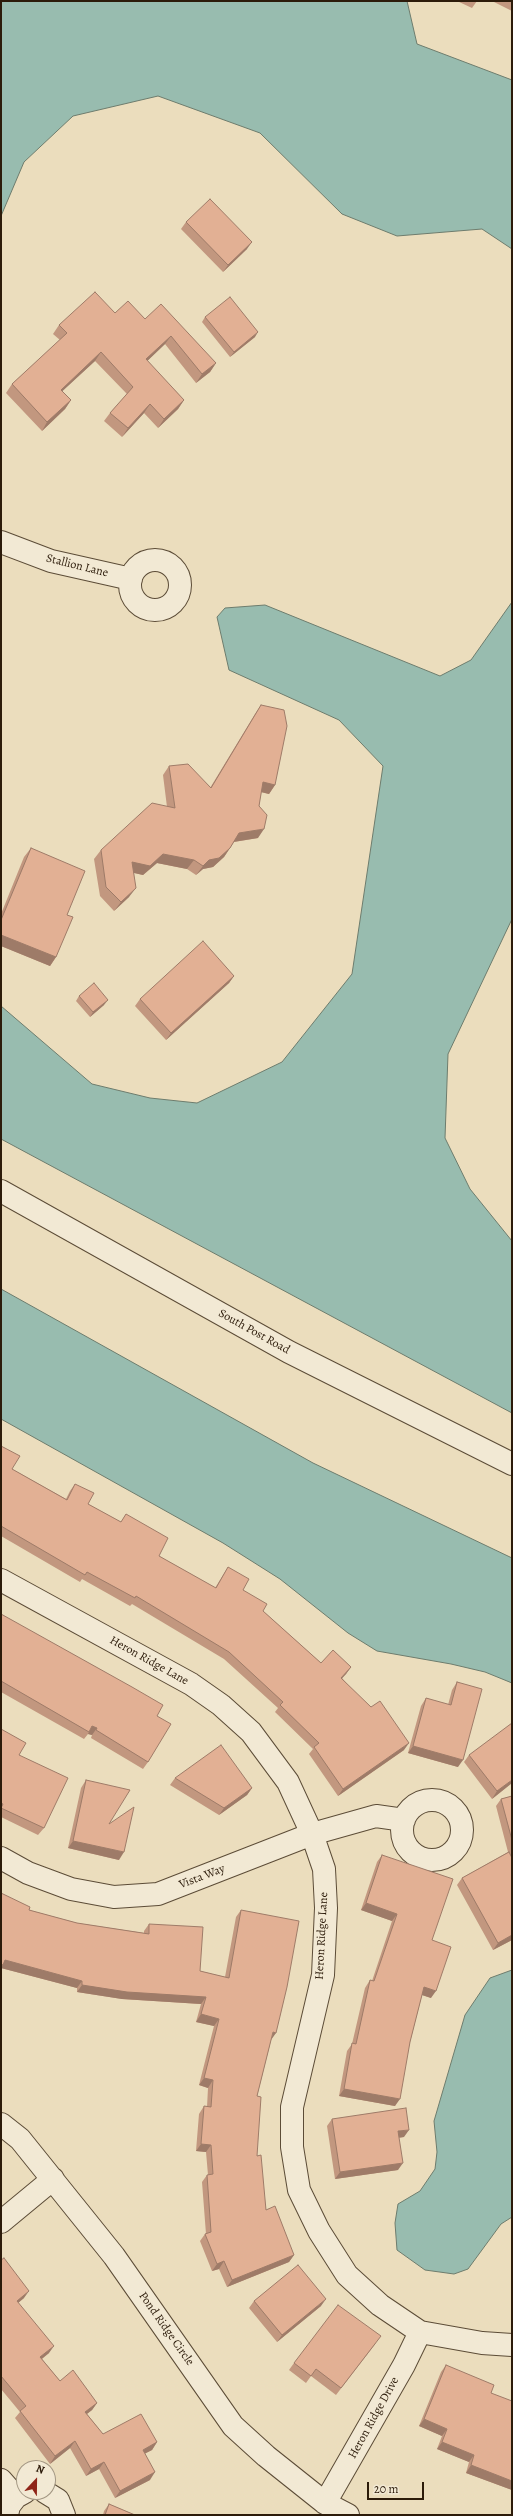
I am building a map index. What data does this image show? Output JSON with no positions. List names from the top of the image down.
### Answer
{
  "streets": {
    "street": [
      "Stallion Lane",
      "South Post Road",
      "Heron Ridge Lane",
      "Vista Way",
      "Pond Ridge Circle",
      "Heron Ridge Drive"
    ]
  },
  "crossings": [
    ["Heron Ridge Lane", "Vista Way"],
    ["Heron Ridge Lane", "Heron Ridge Drive"],
    ["Pond Ridge Circle", "Heron Ridge Drive"]
  ],
  "scale_bar": "20 m",
  "north": "top"
}
